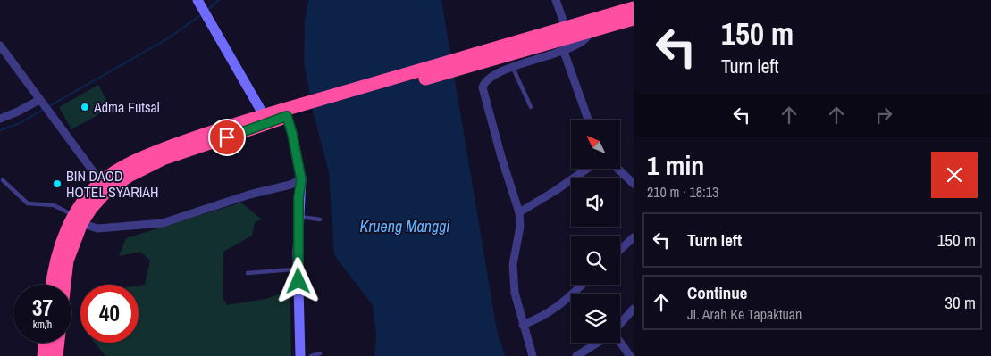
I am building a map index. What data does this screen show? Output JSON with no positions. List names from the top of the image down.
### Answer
{
  "water": ["Krueng Manggi"],
  "places": ["Adma Futsal", "BIN DAOD HOTEL SYARIAH"],
  "north": "top left",
  "page": {
    "turn": ["150 m", "Turn left"],
    "heading": ["1 min", "210 m · 18:13"],
    "list": [
      {
        "name": "Turn left",
        "value": "150 m"
      },
      {
        "name": "Continue",
        "note": "JI. Arah Ke Tapaktuan",
        "value": "30 m"
      }
    ],
    "speed": "37 km/h",
    "limit": "40"
  }
}
